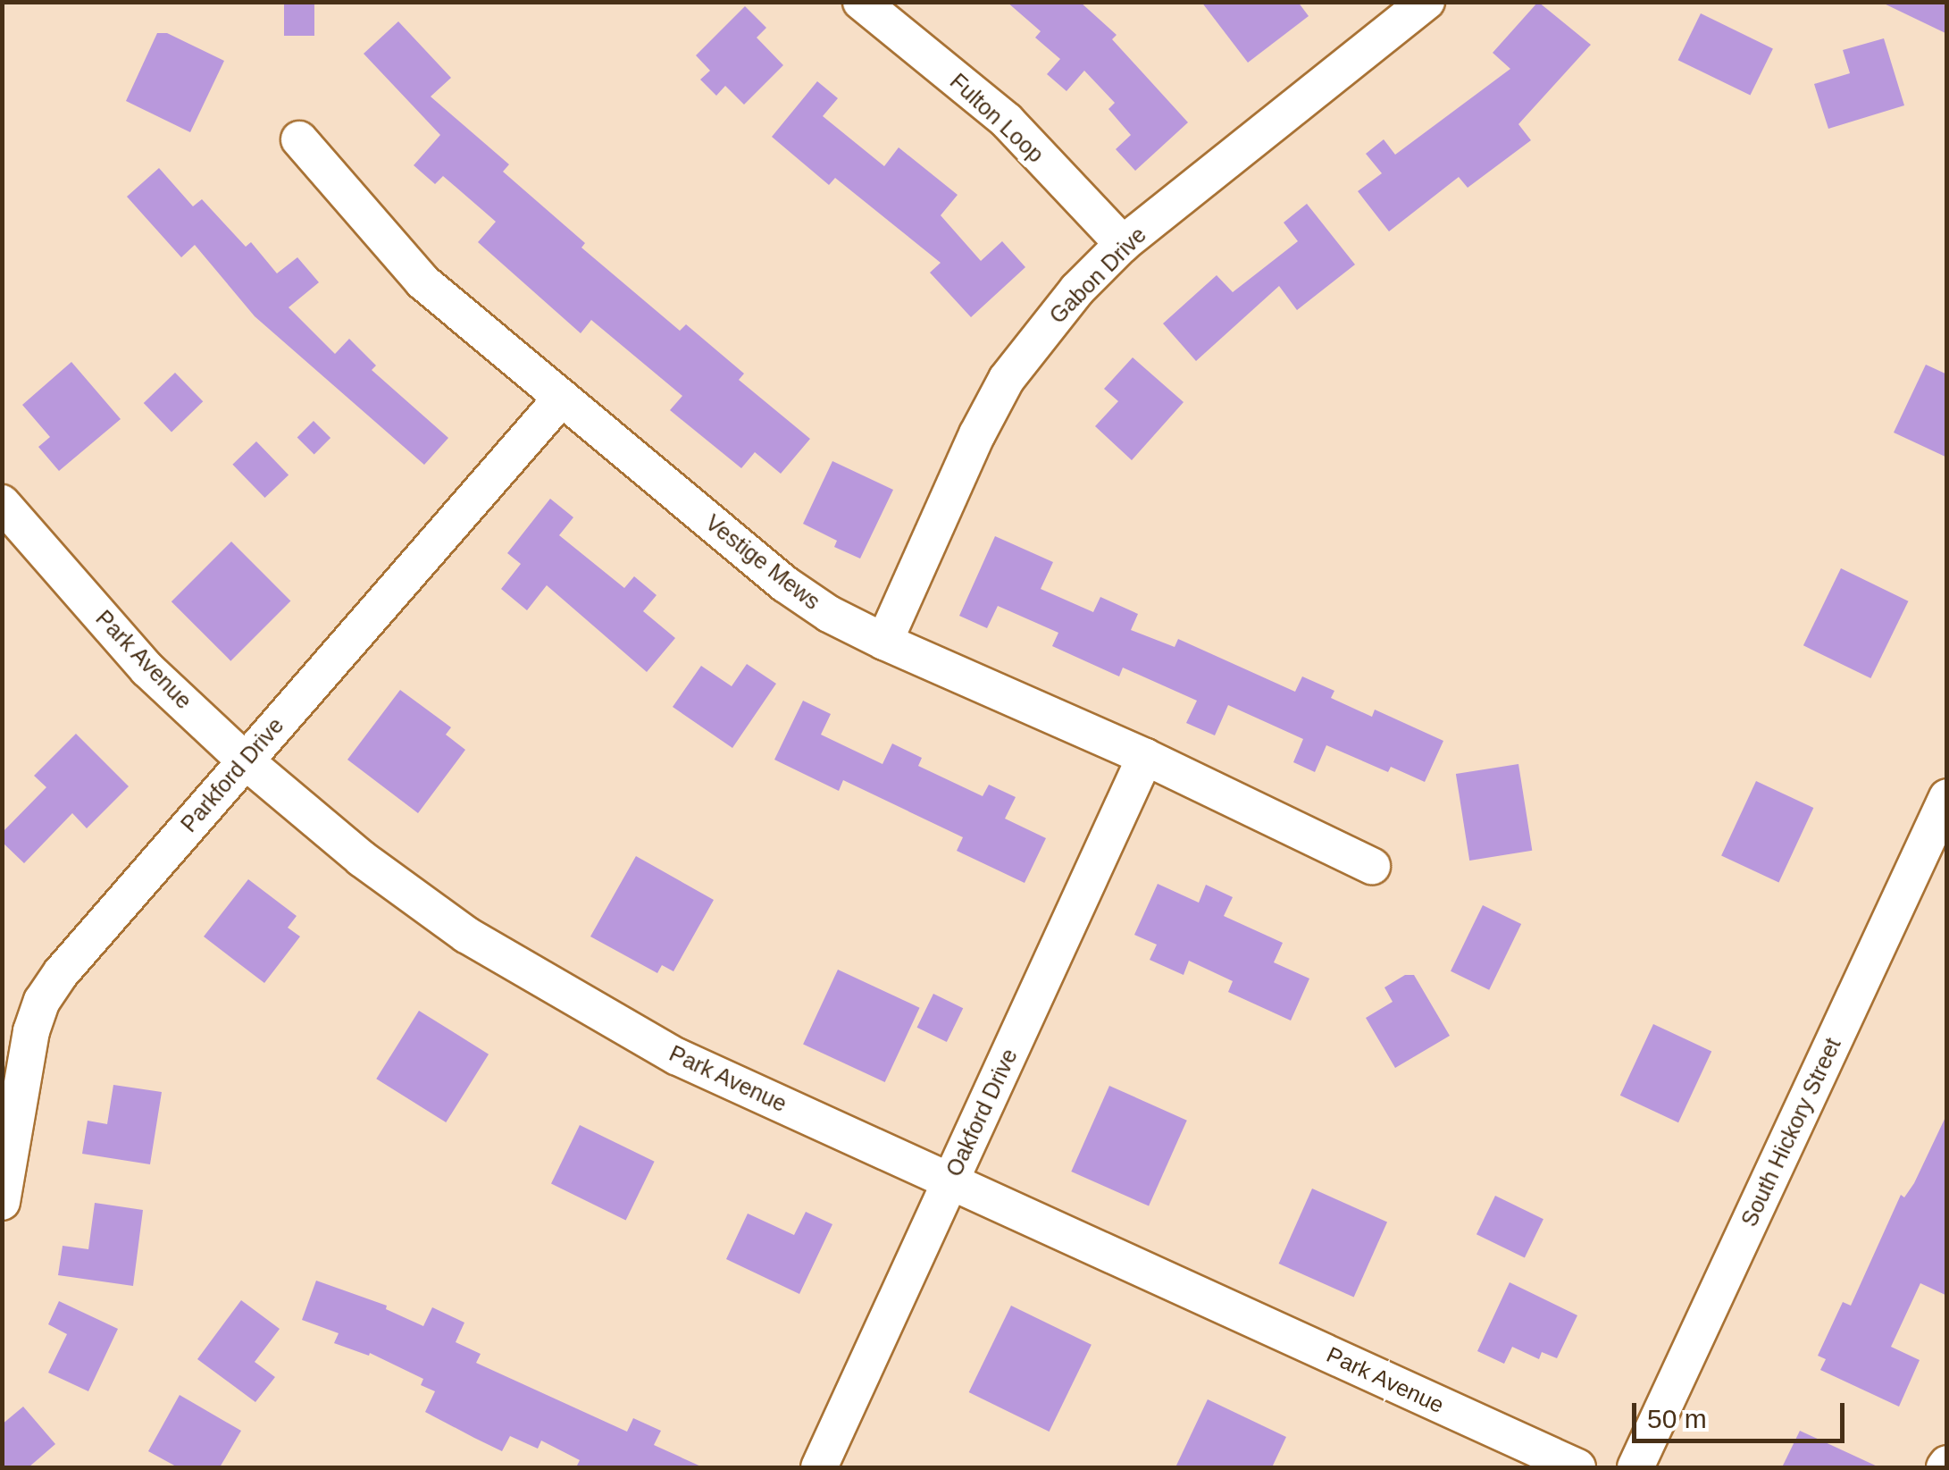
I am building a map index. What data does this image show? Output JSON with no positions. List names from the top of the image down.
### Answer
{
  "streets": {
    "street": [
      "Fulton Loop",
      "Gabon Drive",
      "Vestige Mews",
      "Park Avenue",
      "Parkford Drive",
      "Oakford Drive",
      "South Hickory Street"
    ]
  },
  "crossings": [
    ["Fulton Loop", "Gabon Drive"],
    ["Gabon Drive", "Vestige Mews"],
    ["Vestige Mews", "Parkford Drive"],
    ["Vestige Mews", "Oakford Drive"],
    ["Park Avenue", "Parkford Drive"],
    ["Park Avenue", "Oakford Drive"]
  ],
  "scale_bar": "50 m"
}
